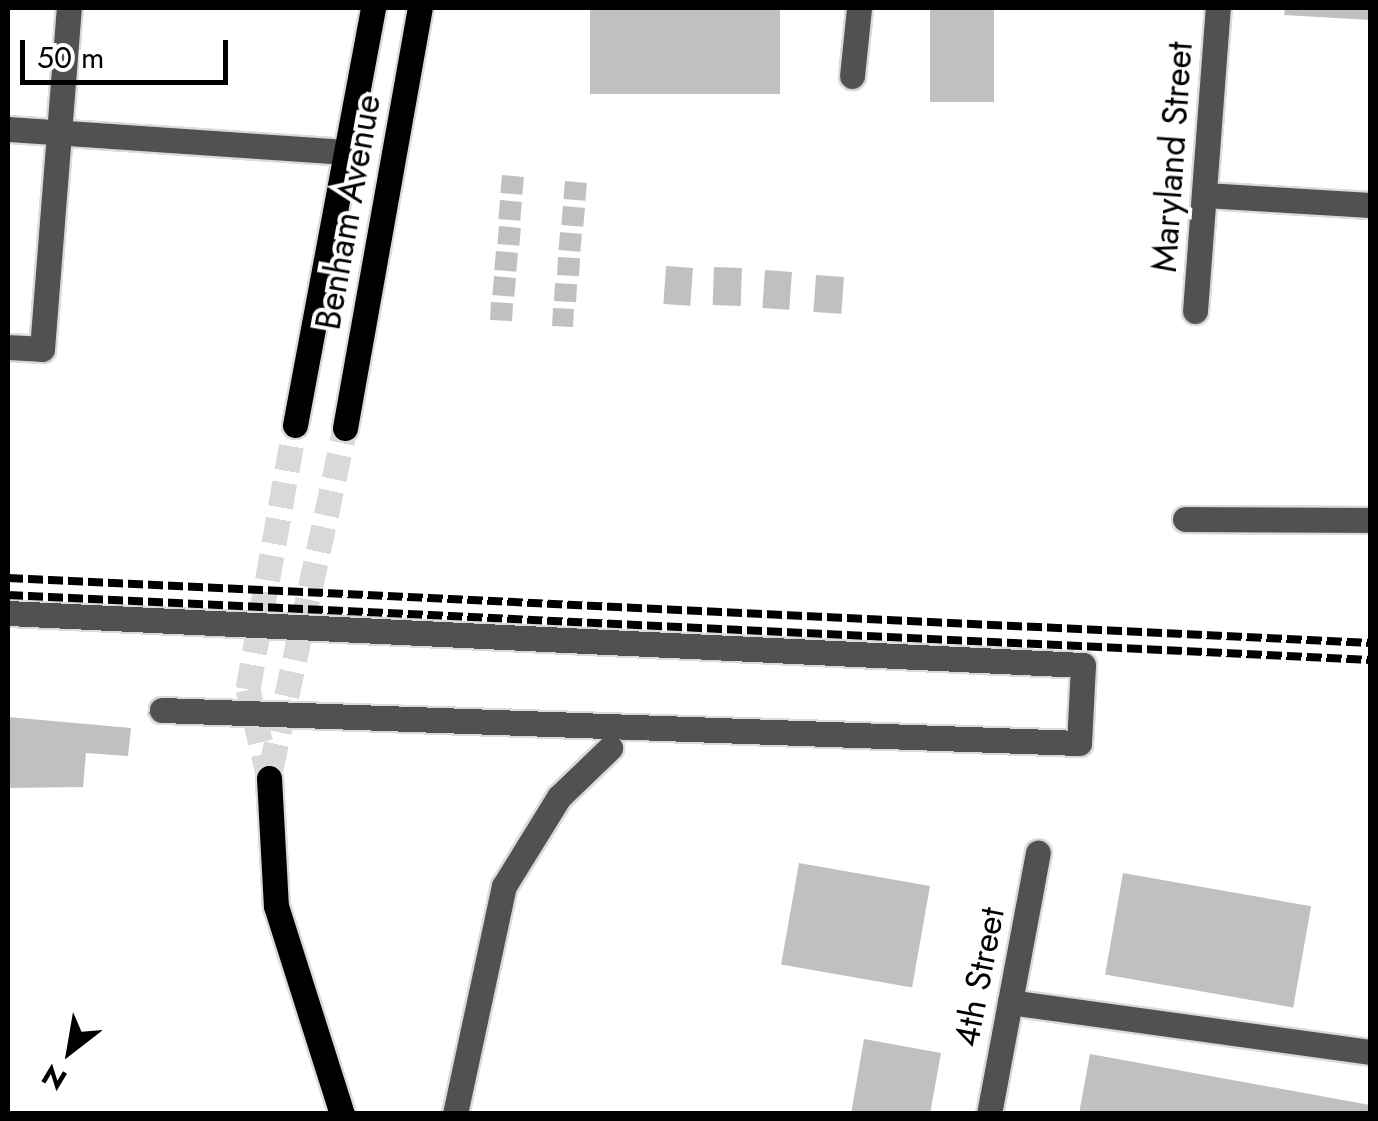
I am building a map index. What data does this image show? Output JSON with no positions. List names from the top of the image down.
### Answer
{
  "streets": {
    "main road": ["Benham Avenue"],
    "street": ["Maryland Street", "4th Street"]
  },
  "scale_bar": "50 m",
  "north": "bottom left"
}
